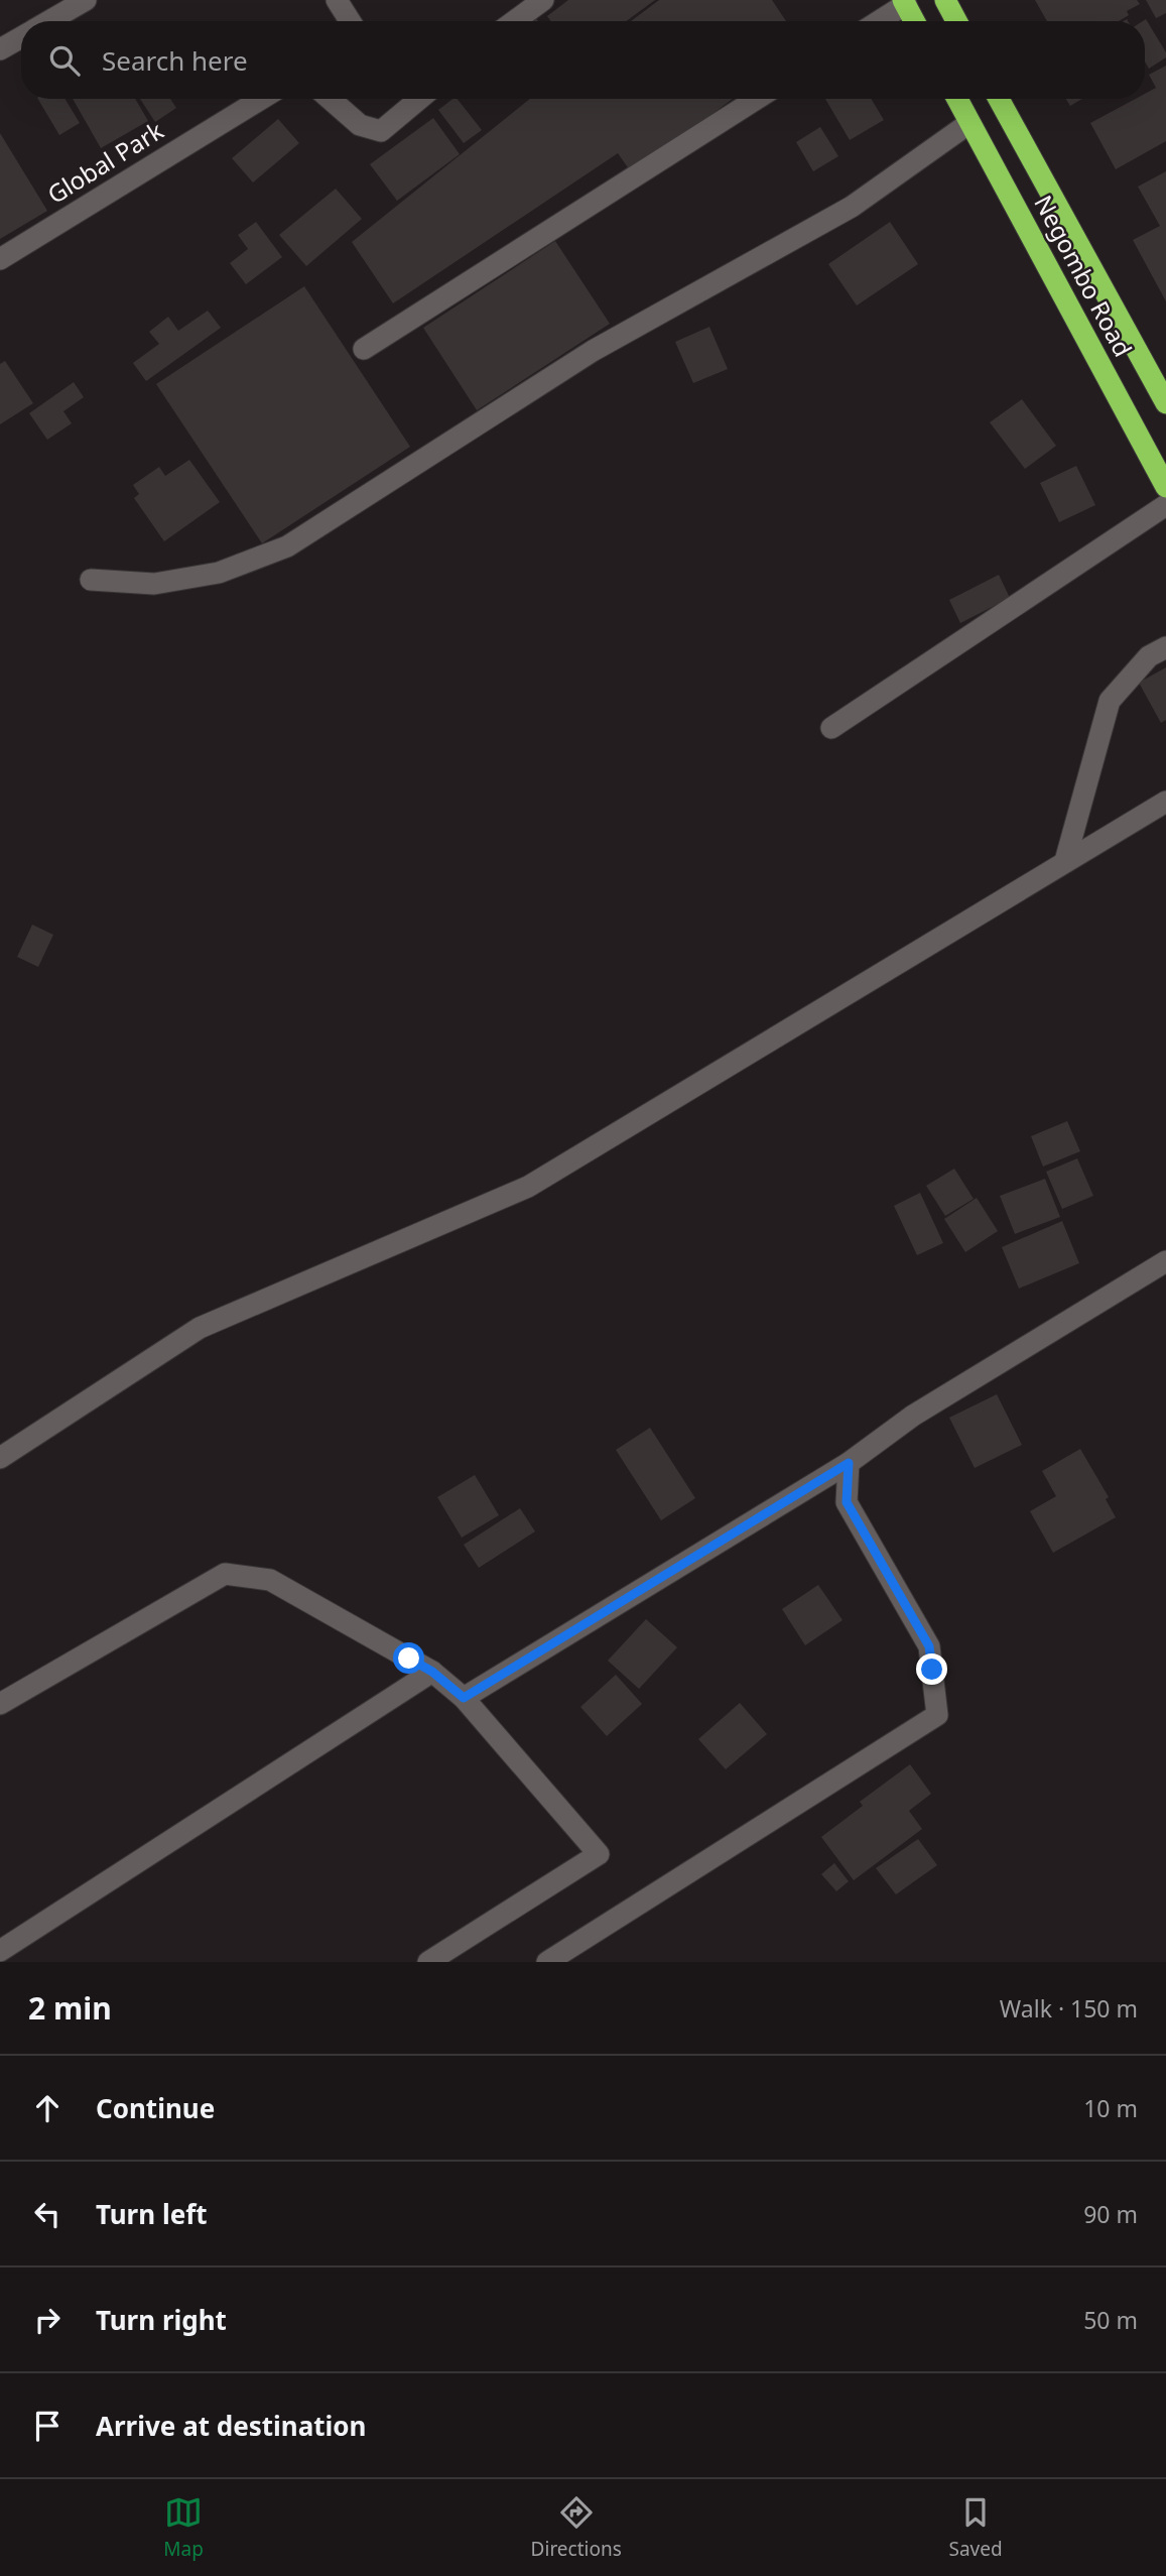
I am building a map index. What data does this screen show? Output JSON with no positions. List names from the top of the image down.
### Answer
{
  "streets": {
    "highway": ["Negombo Road"],
    "street": ["Global Park"]
  },
  "page": {
    "search": "Search here",
    "heading": ["2 min", "Walk · 150 m"],
    "list": [
      ["Continue", "10 m"],
      ["Turn left", "90 m"],
      ["Turn right", "50 m"],
      "Arrive at destination"
    ],
    "nav": ["Map", "Directions", "Saved"]
  }
}
